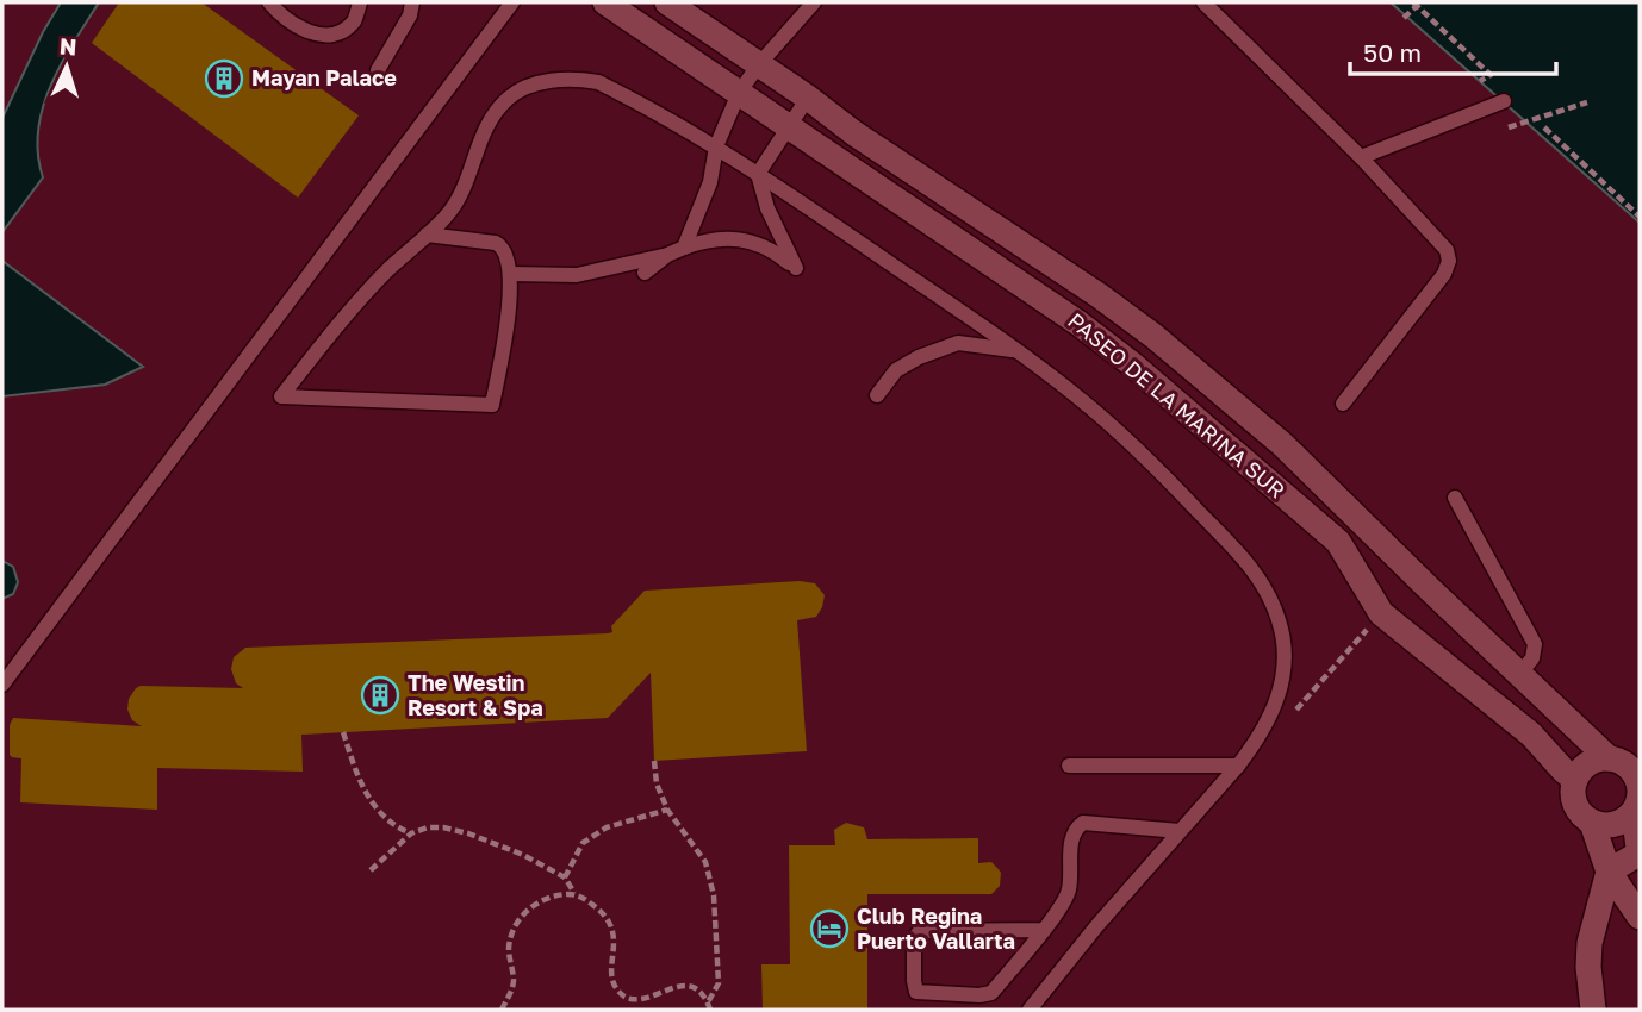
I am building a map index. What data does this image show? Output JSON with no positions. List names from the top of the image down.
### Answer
{
  "streets": {
    "street": ["PASEO DE LA MARINA SUR"]
  },
  "places": {
    "building": ["Mayan Palace", "The Westin Resort & Spa"],
    "hotel": ["Club Regina Puerto Vallarta"]
  },
  "scale_bar": "50 m",
  "north": "top"
}
